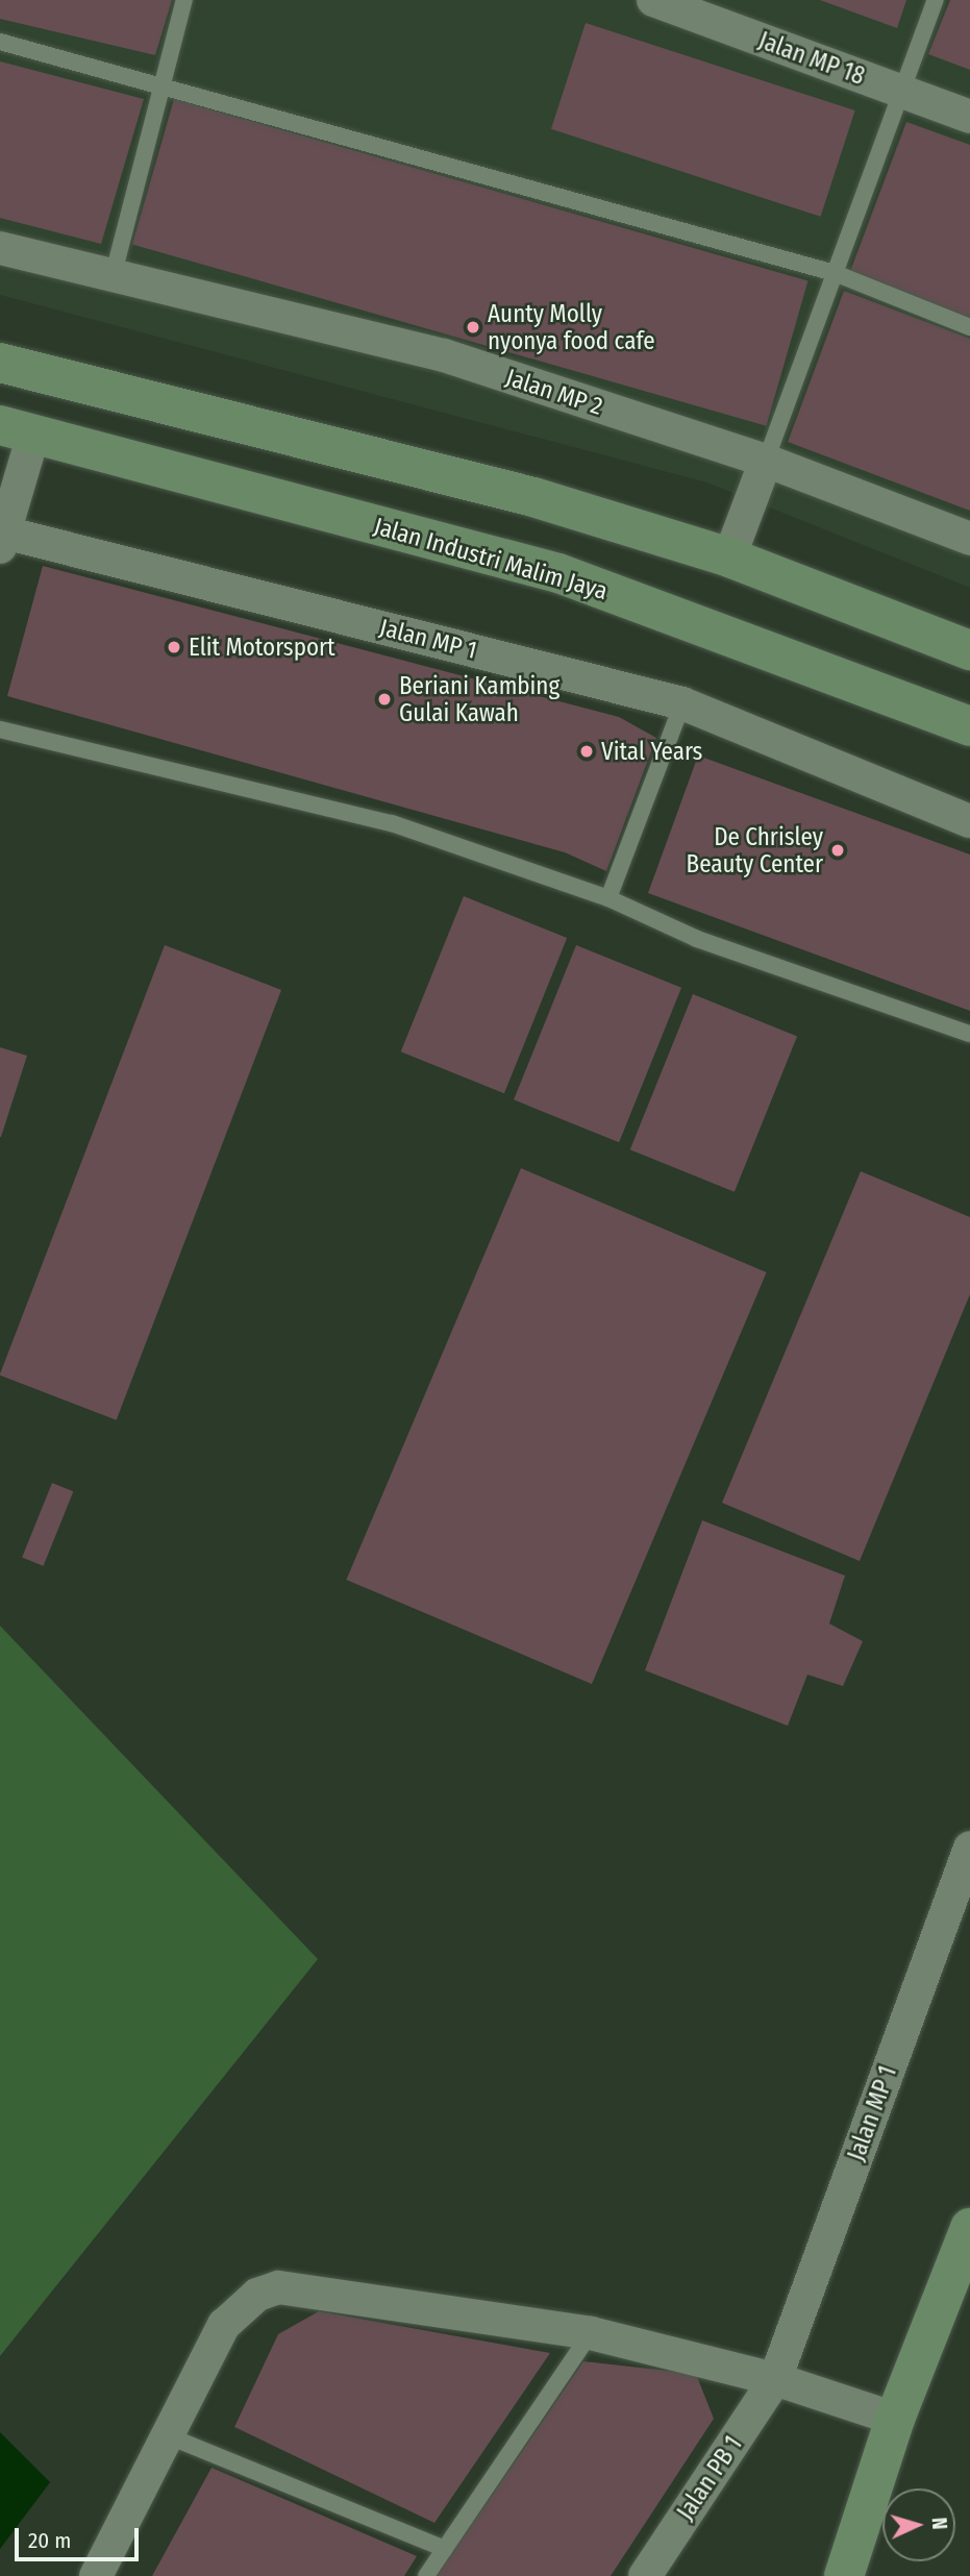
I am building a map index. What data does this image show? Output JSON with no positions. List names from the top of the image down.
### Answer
{
  "streets": {
    "main road": ["Jalan Industri Malim Jaya"],
    "street": [
      "Jalan MP 18",
      "Jalan MP 2",
      "Jalan MP 1",
      "Jalan PB 1"
    ]
  },
  "crossings": [
    ["Jalan MP 1", "Jalan PB 1"]
  ],
  "places": [
    "Aunty Molly nyonya food cafe",
    "Elit Motorsport",
    "Beriani Kambing Gulai Kawah",
    "Vital Years",
    "De Chrisley Beauty Center"
  ],
  "scale_bar": "20 m",
  "north": "right"
}
